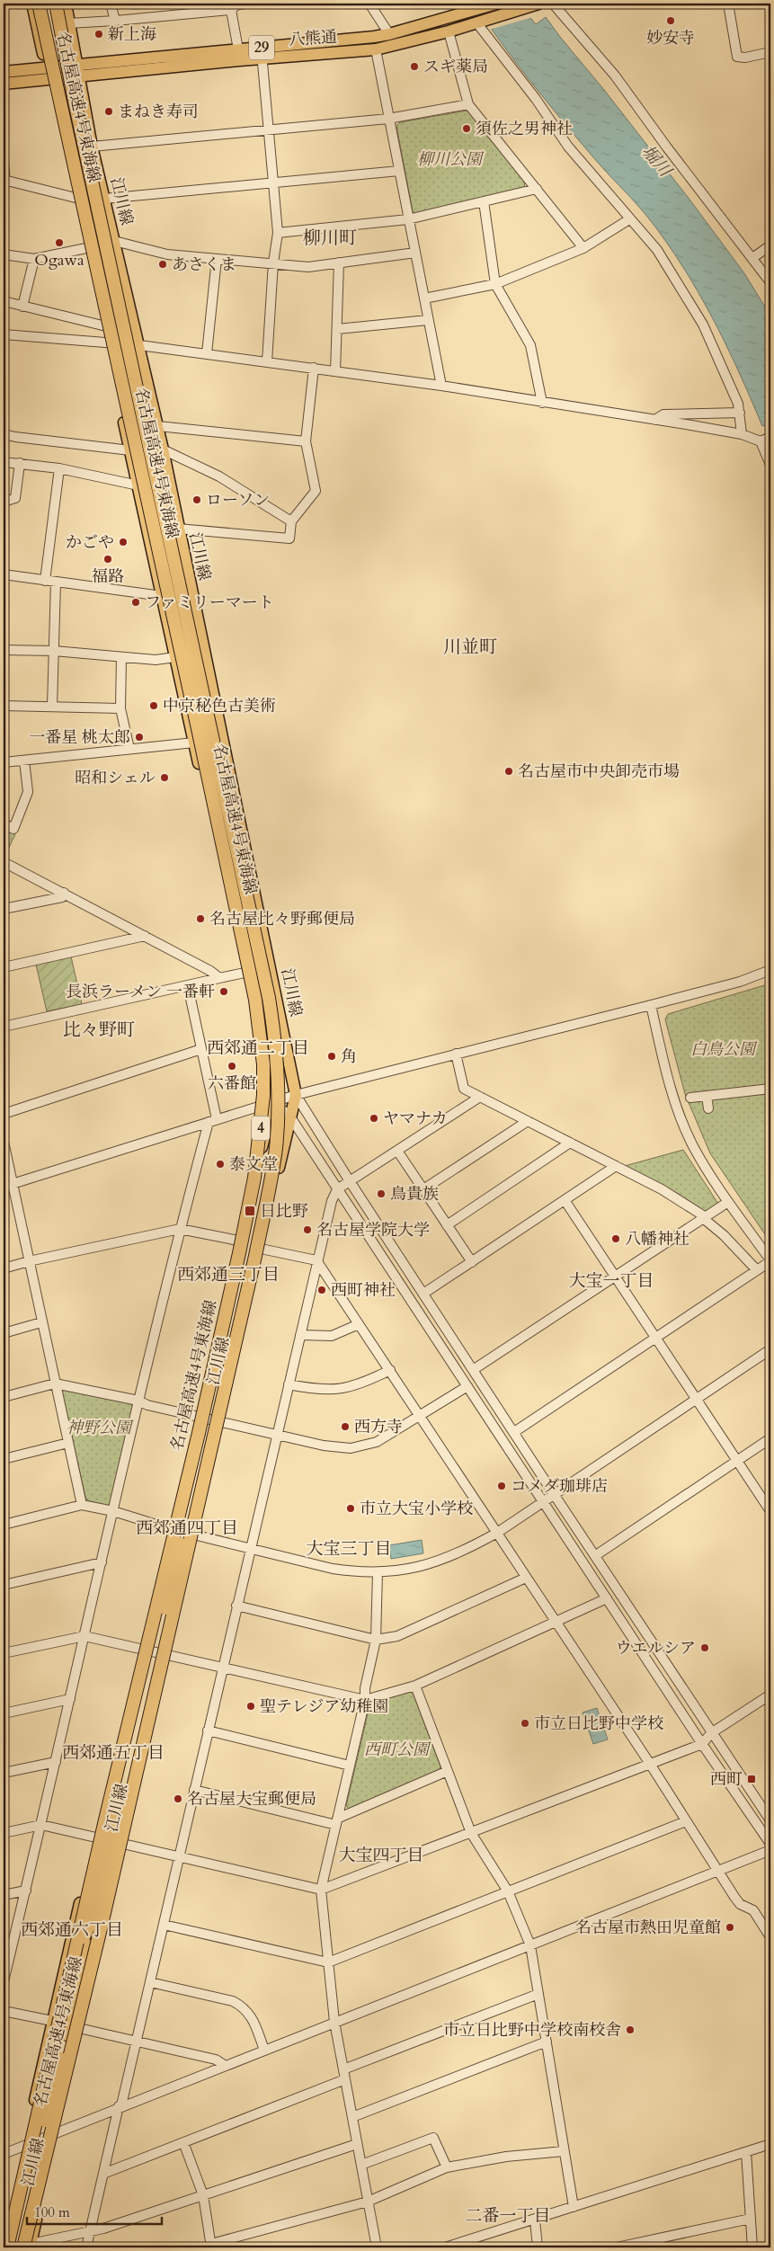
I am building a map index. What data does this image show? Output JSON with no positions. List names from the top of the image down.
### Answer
{
  "streets": {
    "highway": ["名古屋高速4号東海線", "4"],
    "main road": ["八熊通", "29", "江川線"]
  },
  "crossings": [
    ["八熊通", "江川線"],
    ["名古屋高速4号東海線", "江川線"]
  ],
  "districts": [
    "柳川町",
    "川並町",
    "比々野町",
    "西郊通二丁目",
    "西郊通三丁目",
    "大宝一丁目",
    "西郊通四丁目",
    "大宝三丁目",
    "西郊通五丁目",
    "大宝四丁目",
    "西郊通六丁目",
    "二番一丁目"
  ],
  "water": ["堀川"],
  "parks": [
    "柳川公園",
    "白鳥公園",
    "神野公園",
    "西町公園"
  ],
  "places": {
    "other": [
      "妙安寺",
      "新上海",
      "スギ薬局",
      "まねき寿司",
      "須佐之男神社",
      "Ogawa",
      "あさくま",
      "ローソン",
      "かごや",
      "福路",
      "ファミリーマート",
      "中京秘色古美術",
      "一番星 桃太郎",
      "名古屋市中央卸売市場",
      "昭和シェル",
      "名古屋比々野郵便局",
      "長浜ラーメン 一番軒",
      "角",
      "六番館",
      "ヤマナカ",
      "泰文堂",
      "鳥貴族",
      "名古屋学院大学",
      "八幡神社",
      "西町神社",
      "西方寺",
      "コメダ珈琲店",
      "市立大宝小学校",
      "ウエルシア",
      "聖テレジア幼稚園",
      "市立日比野中学校",
      "名古屋大宝郵便局",
      "名古屋市熱田児童館",
      "市立日比野中学校南校舎"
    ],
    "transit": ["日比野", "西町"]
  },
  "scale_bar": "100 m"
}
